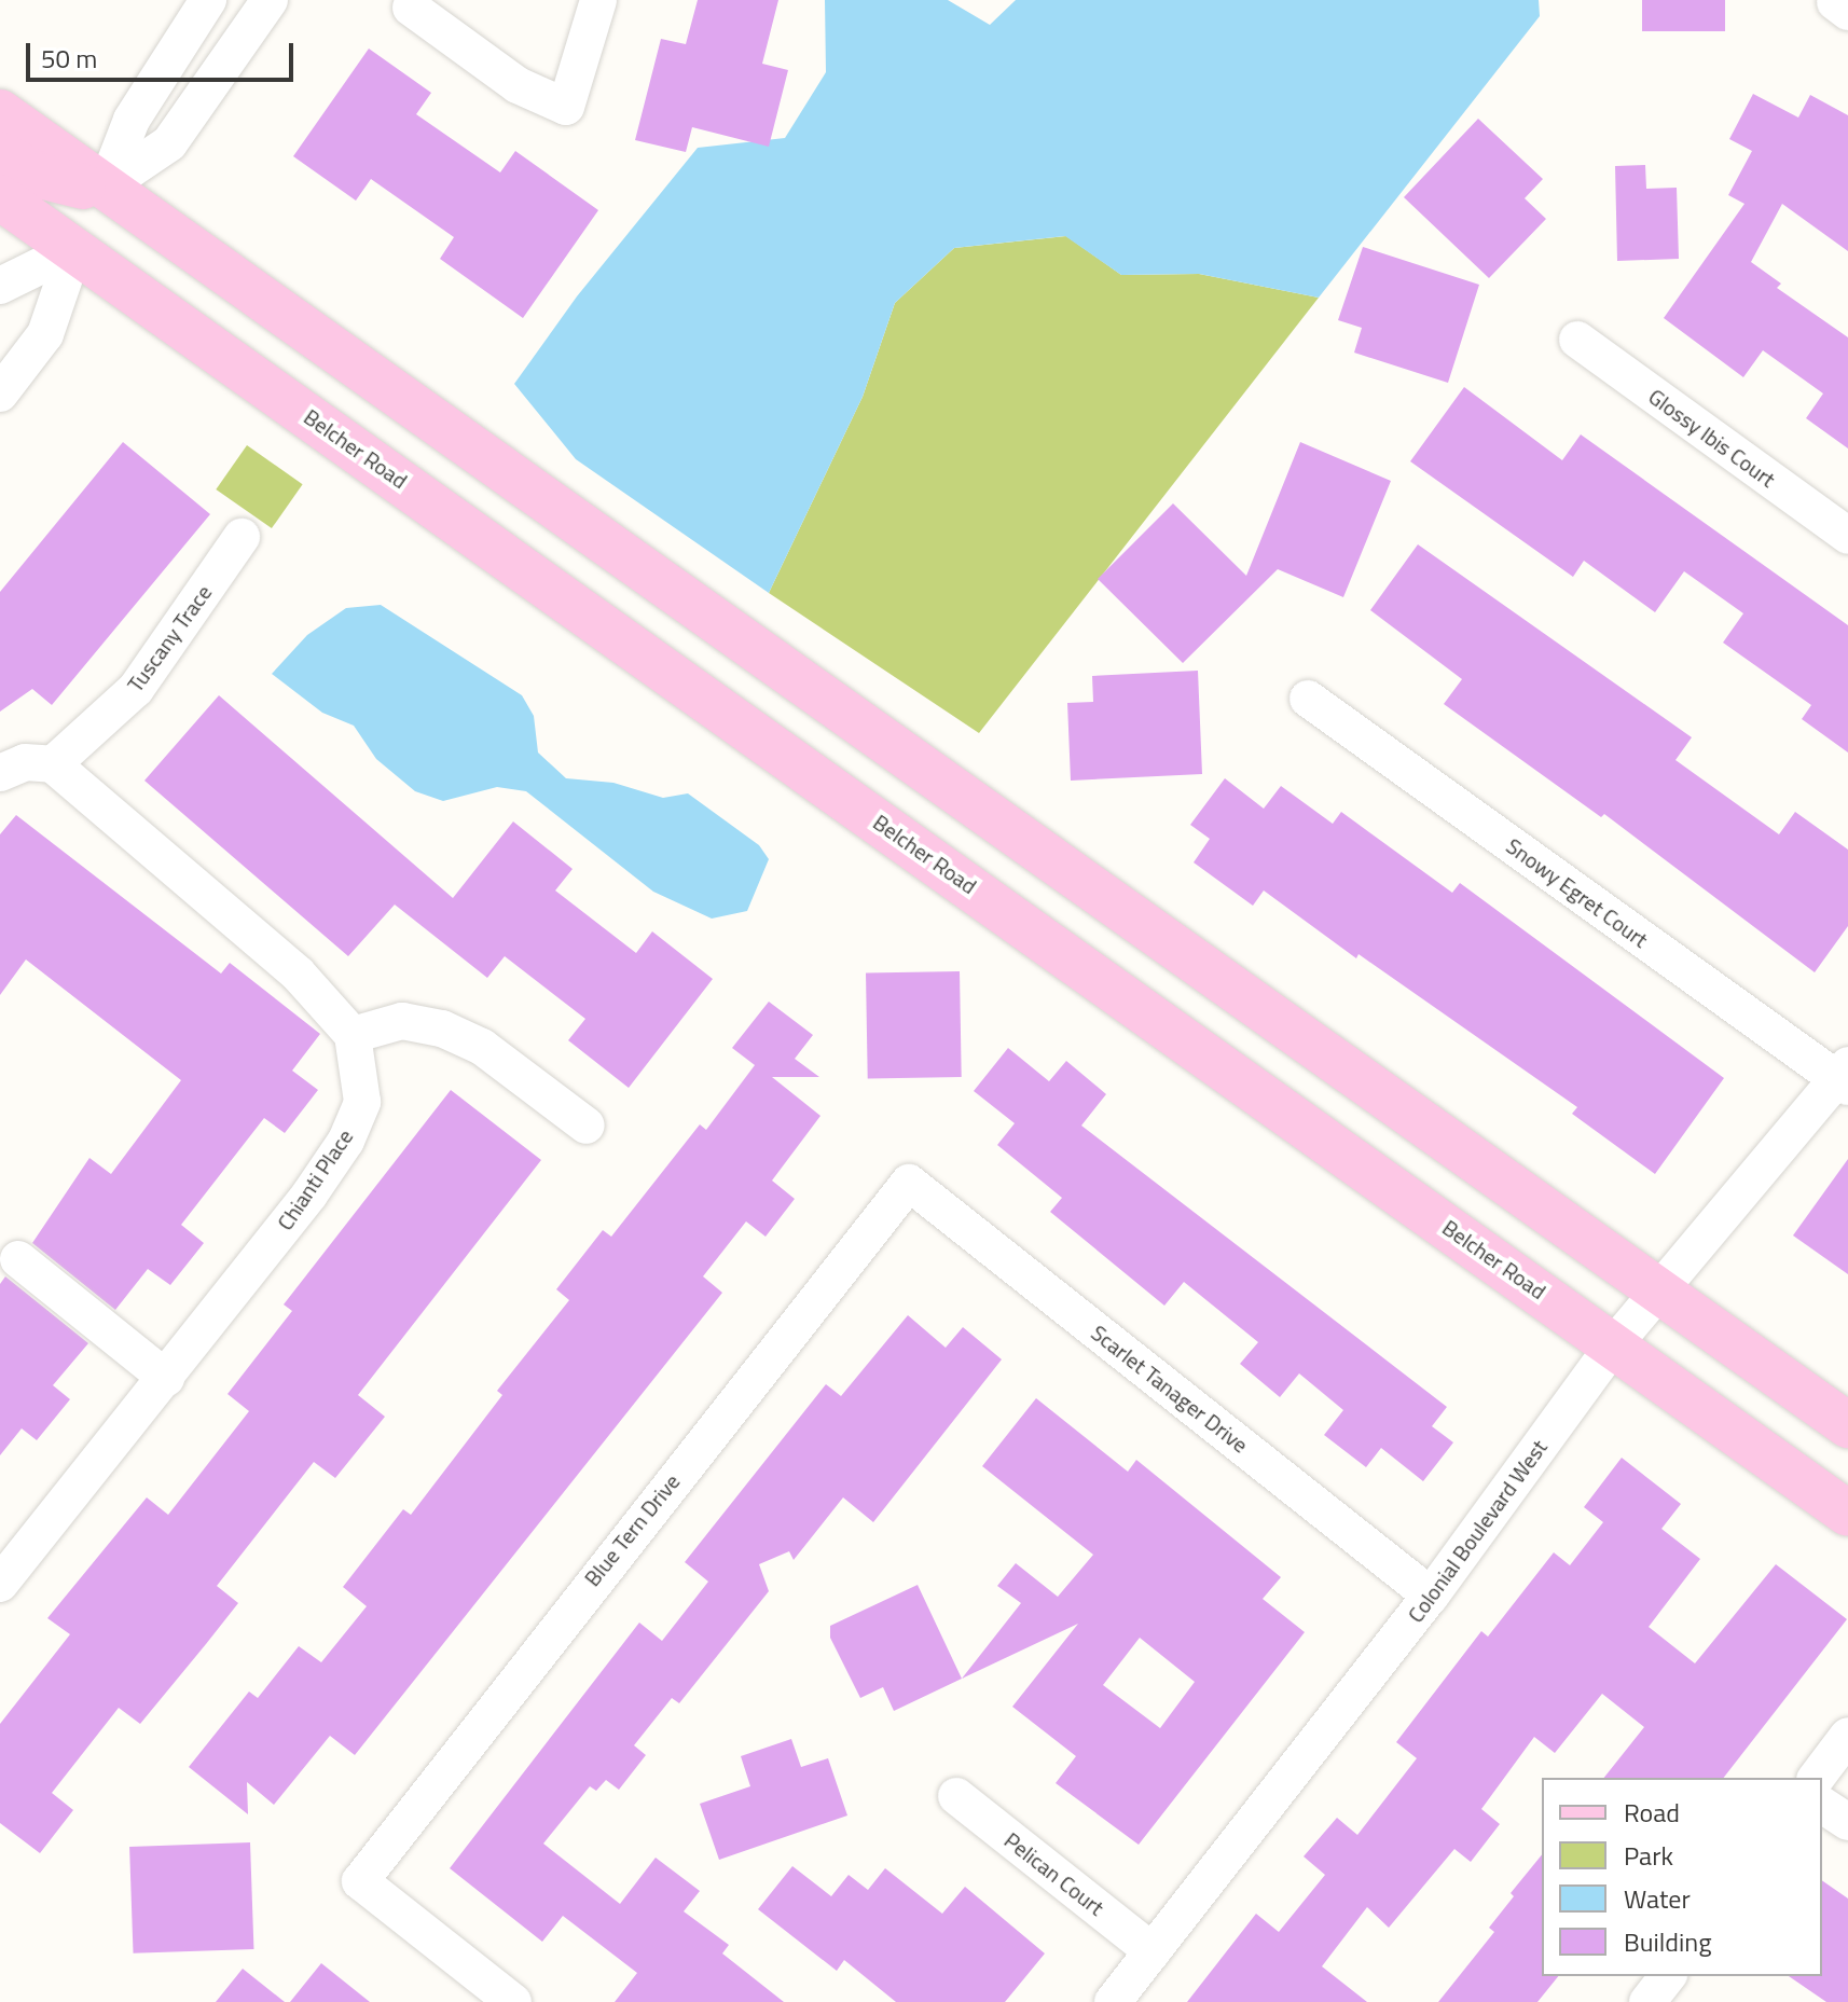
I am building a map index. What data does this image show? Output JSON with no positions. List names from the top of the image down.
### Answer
{
  "streets": {
    "main road": ["Belcher Road"],
    "street": [
      "Glossy Ibis Court",
      "Tuscany Trace",
      "Snowy Egret Court",
      "Chianti Place",
      "Scarlet Tanager Drive",
      "Blue Tern Drive",
      "Colonial Boulevard West",
      "Pelican Court"
    ]
  },
  "crossings": [
    ["Belcher Road", "Colonial Boulevard West"],
    ["Snowy Egret Court", "Colonial Boulevard West"],
    ["Scarlet Tanager Drive", "Blue Tern Drive"],
    ["Scarlet Tanager Drive", "Colonial Boulevard West"],
    ["Colonial Boulevard West", "Pelican Court"]
  ],
  "legend": [
    "Road",
    "Park",
    "Water",
    "Building"
  ],
  "scale_bar": "50 m"
}
